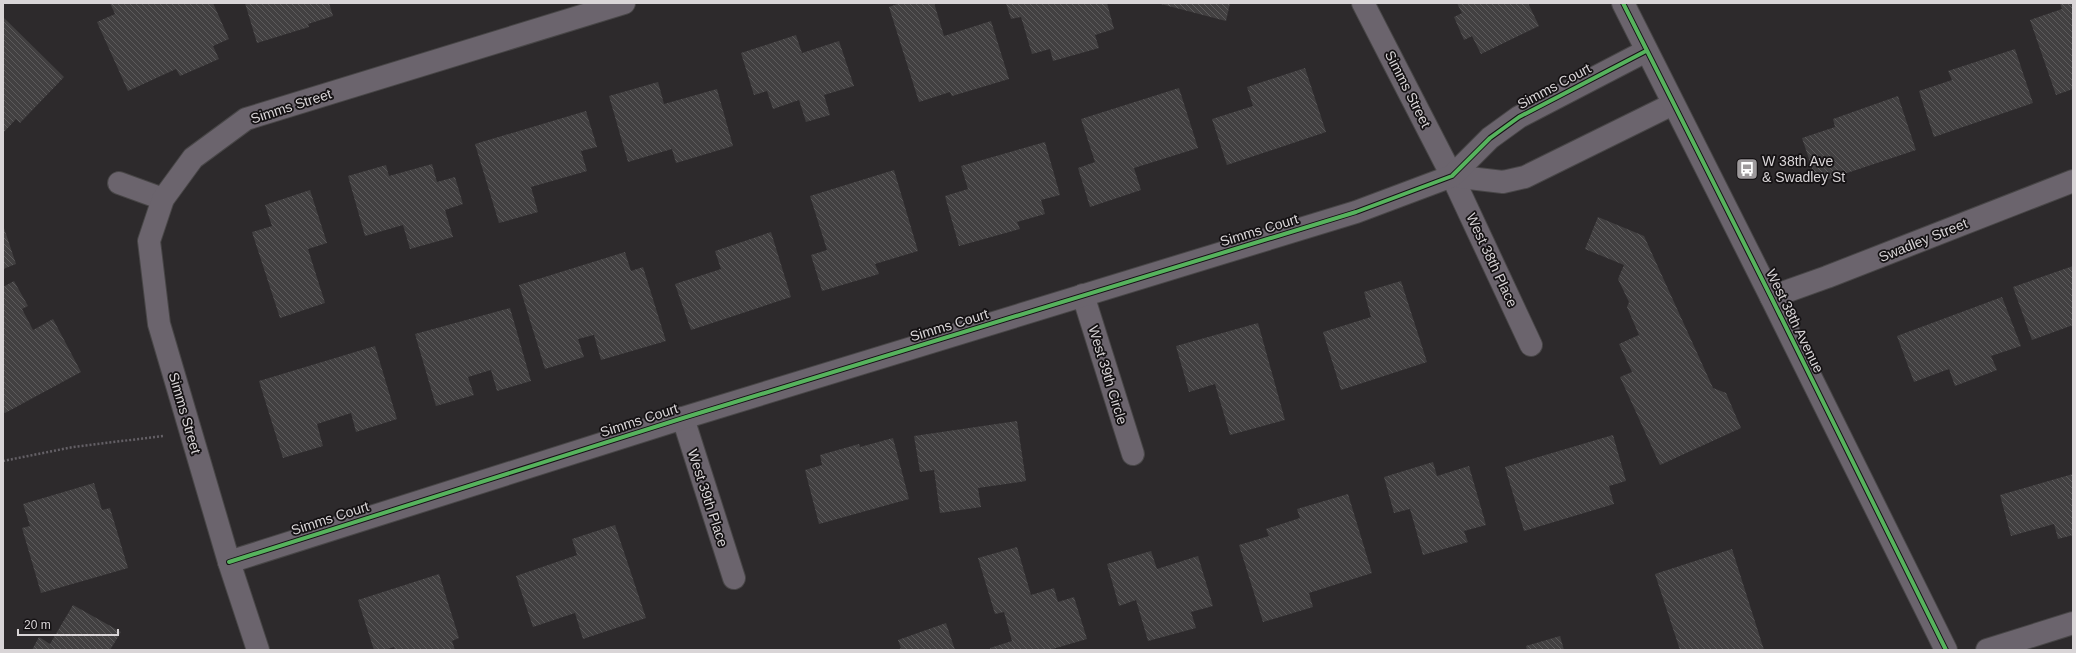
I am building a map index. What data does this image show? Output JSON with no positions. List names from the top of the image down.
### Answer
{
  "streets": {
    "street": [
      "Simms Court",
      "Simms Street",
      "Swadley Street",
      "West 38th Place",
      "West 38th Avenue",
      "West 39th Circle",
      "West 39th Place"
    ]
  },
  "crossings": [
    ["Simms Court", "Simms Street"],
    ["Simms Court", "West 38th Place"],
    ["Simms Court", "West 38th Avenue"],
    ["Simms Court", "West 39th Circle"],
    ["Simms Court", "West 39th Place"],
    ["Simms Street", "West 38th Place"],
    ["Swadley Street", "West 38th Avenue"]
  ],
  "places": {
    "bus stop": ["W 38th Ave & Swadley St"]
  },
  "scale_bar": "20 m"
}
